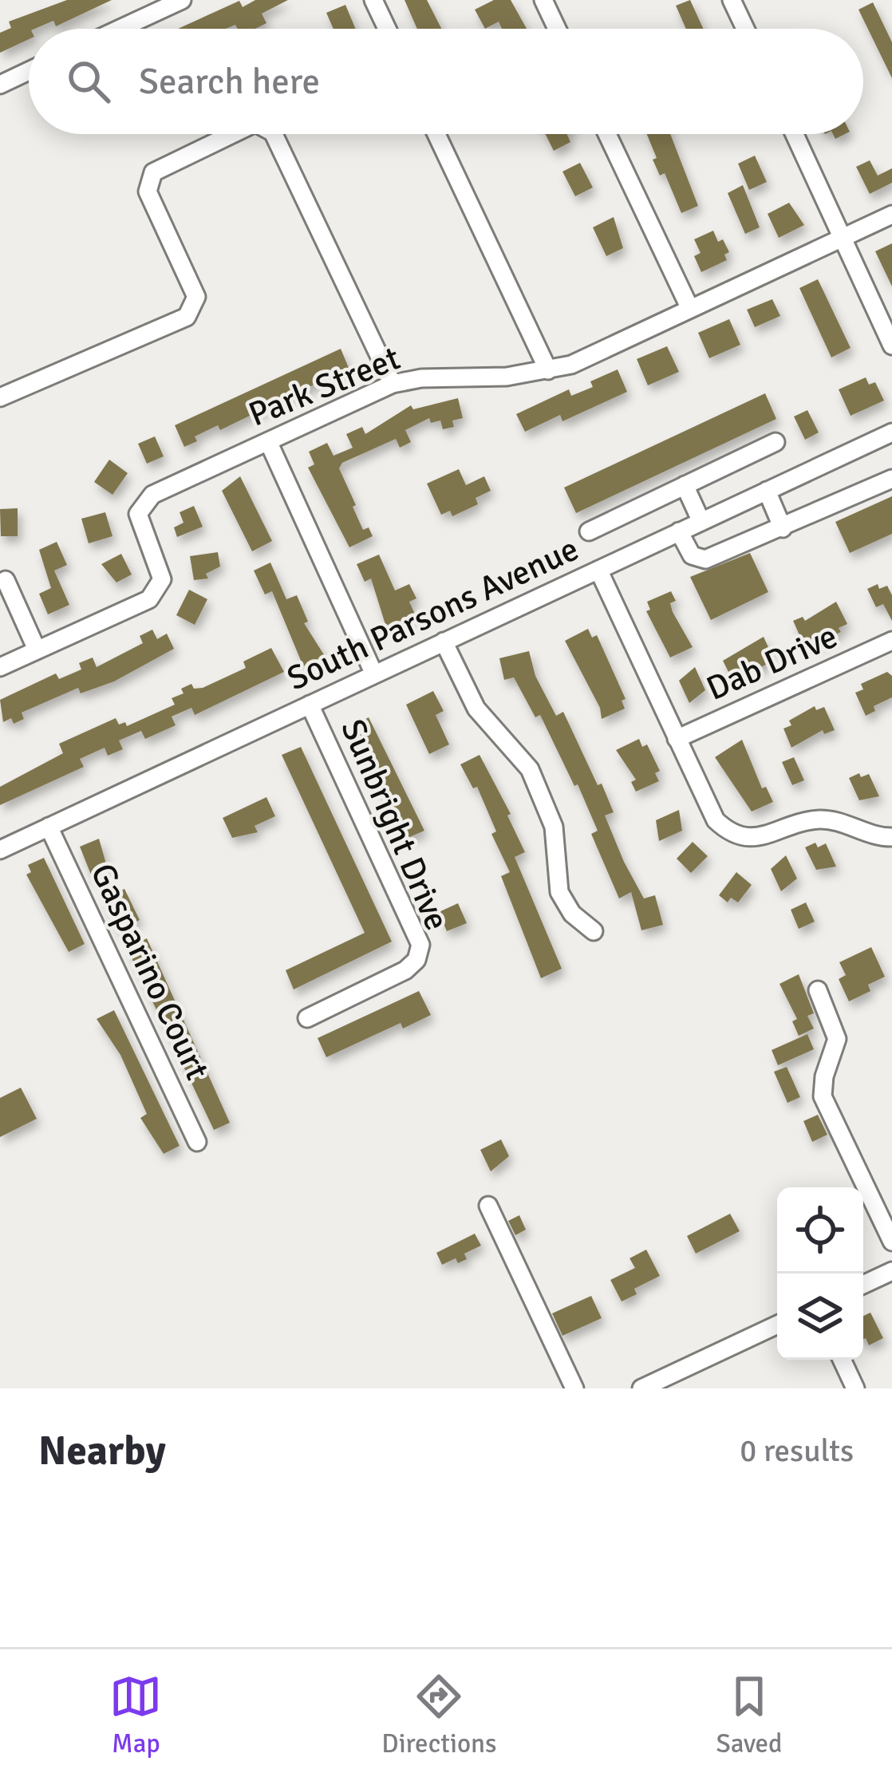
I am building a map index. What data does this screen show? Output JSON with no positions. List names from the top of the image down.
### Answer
{
  "streets": {
    "street": [
      "Park Street",
      "South Parsons Avenue",
      "Dab Drive",
      "Sunbright Drive",
      "Gasparino Court"
    ]
  },
  "crossings": [
    ["South Parsons Avenue", "Sunbright Drive"],
    ["South Parsons Avenue", "Gasparino Court"]
  ],
  "page": {
    "search": "Search here",
    "heading": ["Nearby", "0 results"],
    "nav": ["Map", "Directions", "Saved"]
  }
}
